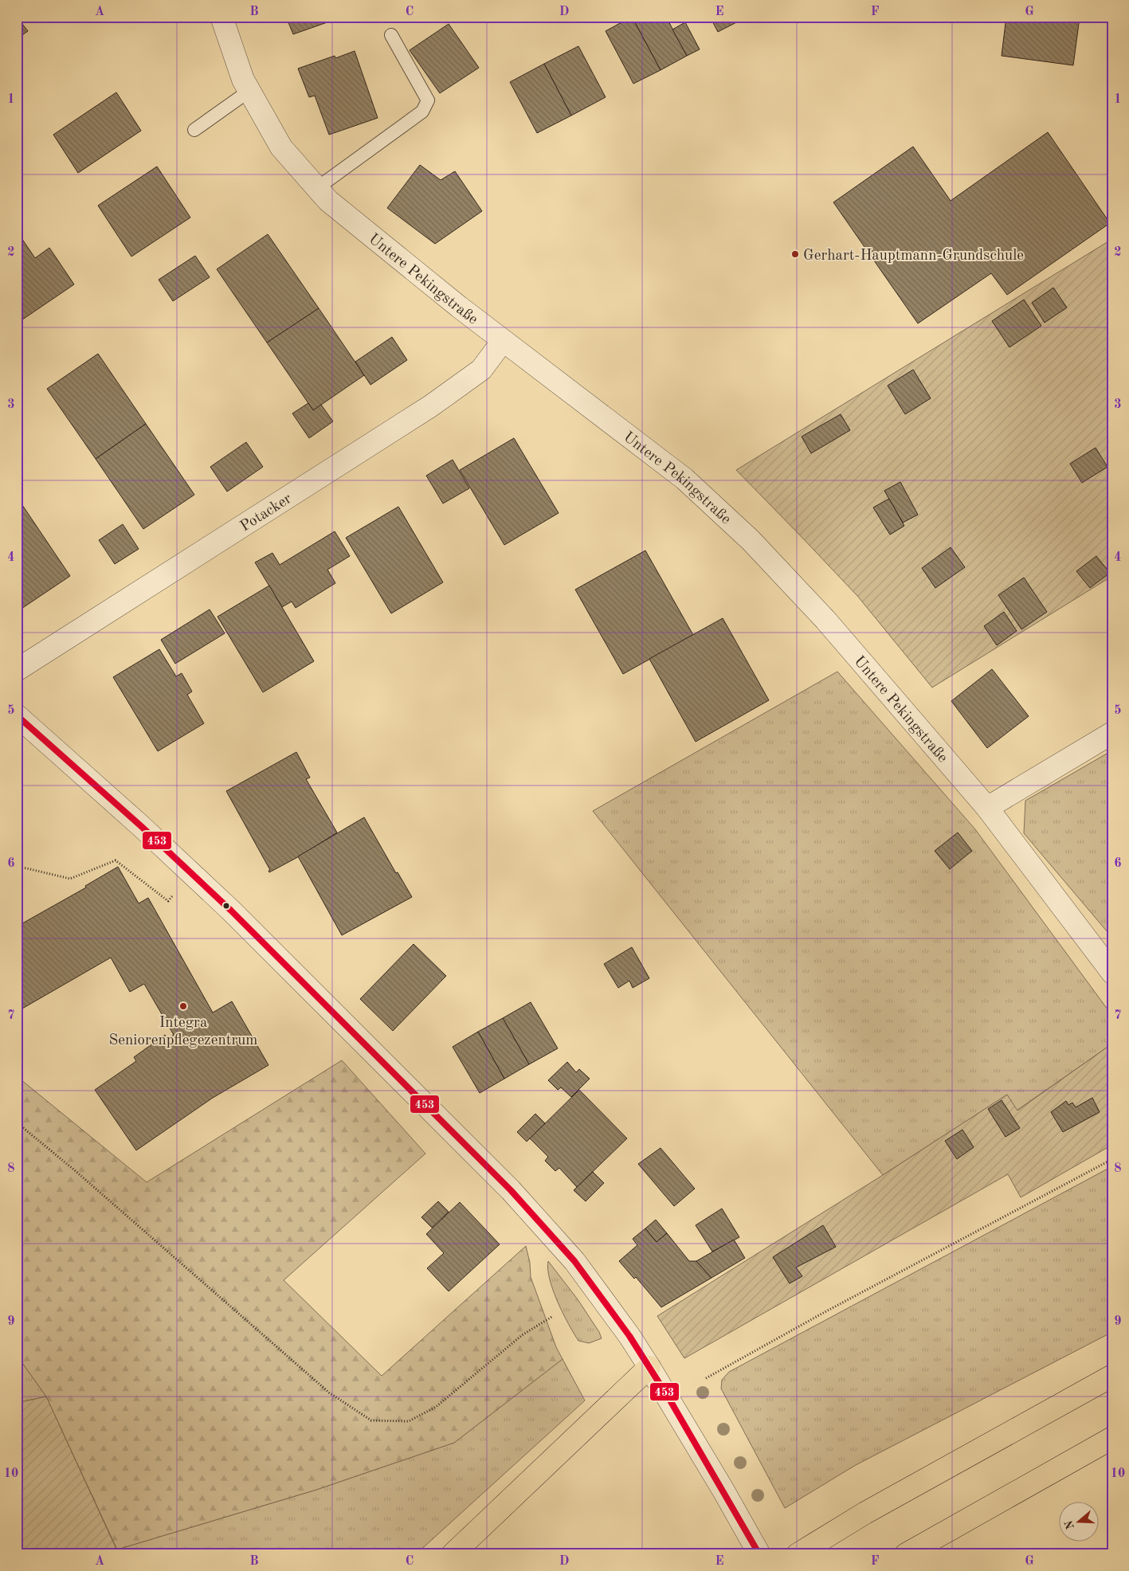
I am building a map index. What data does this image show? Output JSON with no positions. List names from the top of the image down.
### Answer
{
  "streets": {
    "street": ["Untere Pekingstraße", "Potacker"]
  },
  "crossings": [
    ["Untere Pekingstraße", "Potacker"]
  ],
  "places": ["Gerhart-Hauptmann-Grundschule", "Integra Seniorenpflegezentrum"],
  "lines": ["transit line 453"],
  "north": "left",
  "grid": {
    "columns": [
      "A",
      "B",
      "C",
      "D",
      "E",
      "F",
      "G"
    ],
    "rows": [
      "1",
      "2",
      "3",
      "4",
      "5",
      "6",
      "7",
      "8",
      "9",
      "10"
    ]
  }
}
